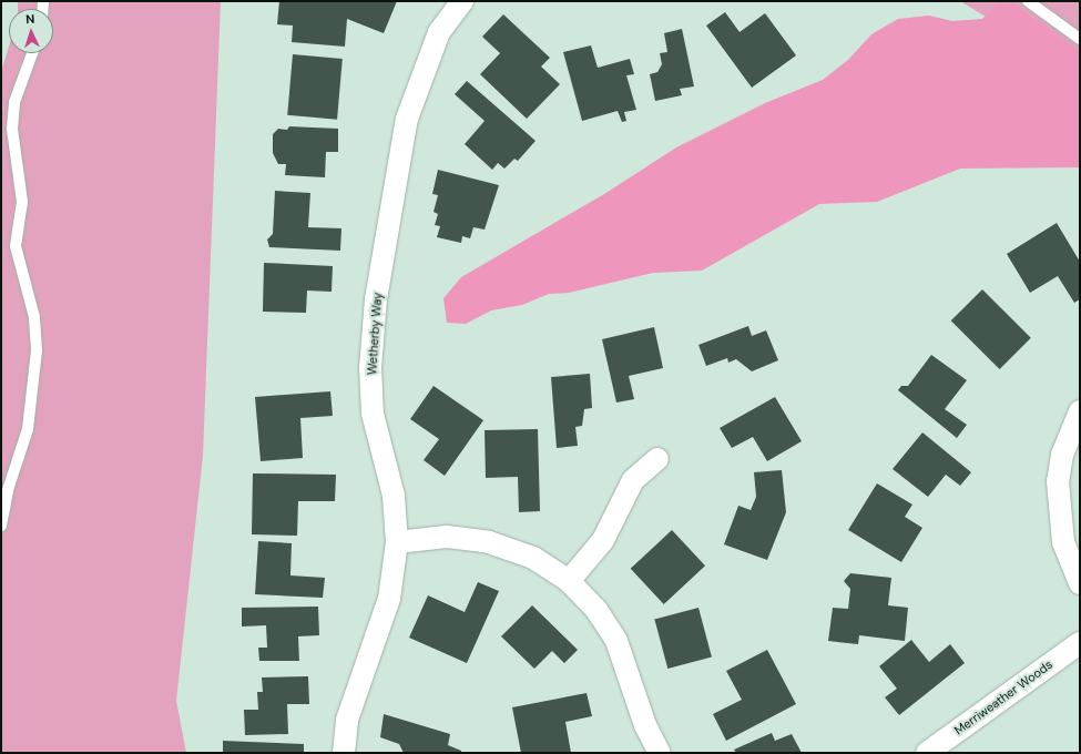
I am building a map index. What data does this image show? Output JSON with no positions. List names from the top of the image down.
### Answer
{
  "streets": {
    "street": ["Wetherby Way", "Merriweather Woods"]
  },
  "north": "top"
}
